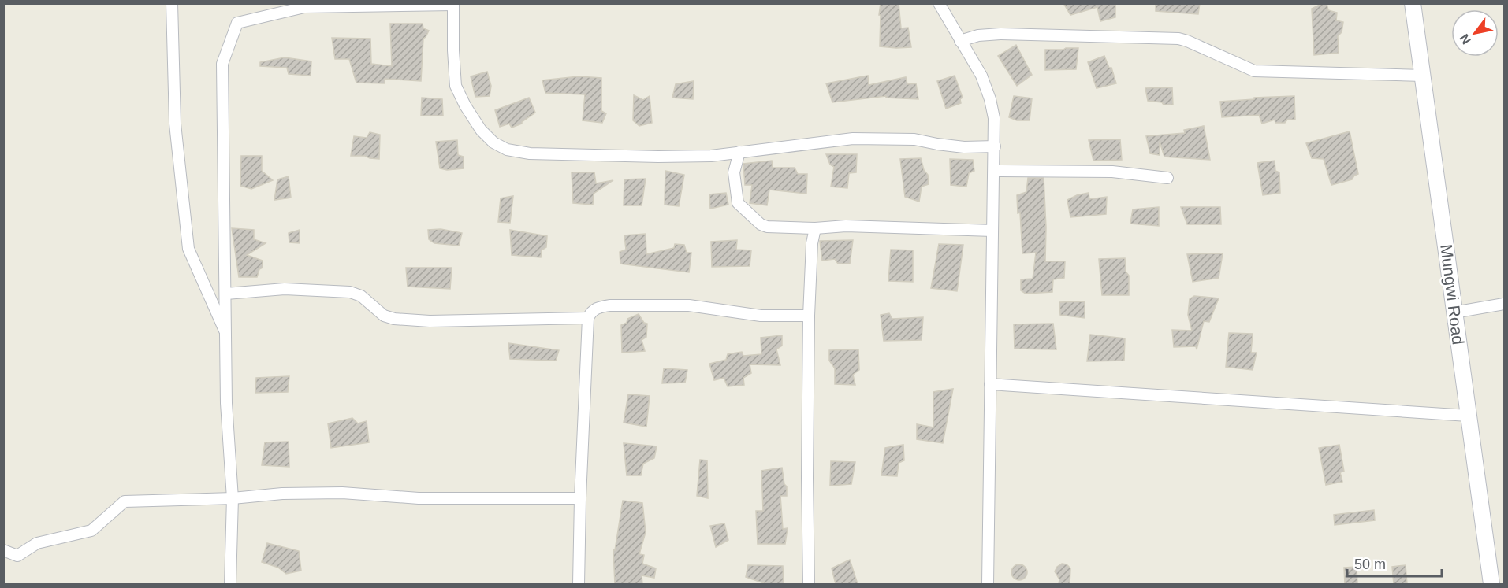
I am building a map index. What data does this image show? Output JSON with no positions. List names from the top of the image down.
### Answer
{
  "streets": {
    "main road": ["Mungwi Road"]
  },
  "scale_bar": "50 m",
  "north": "bottom left"
}
